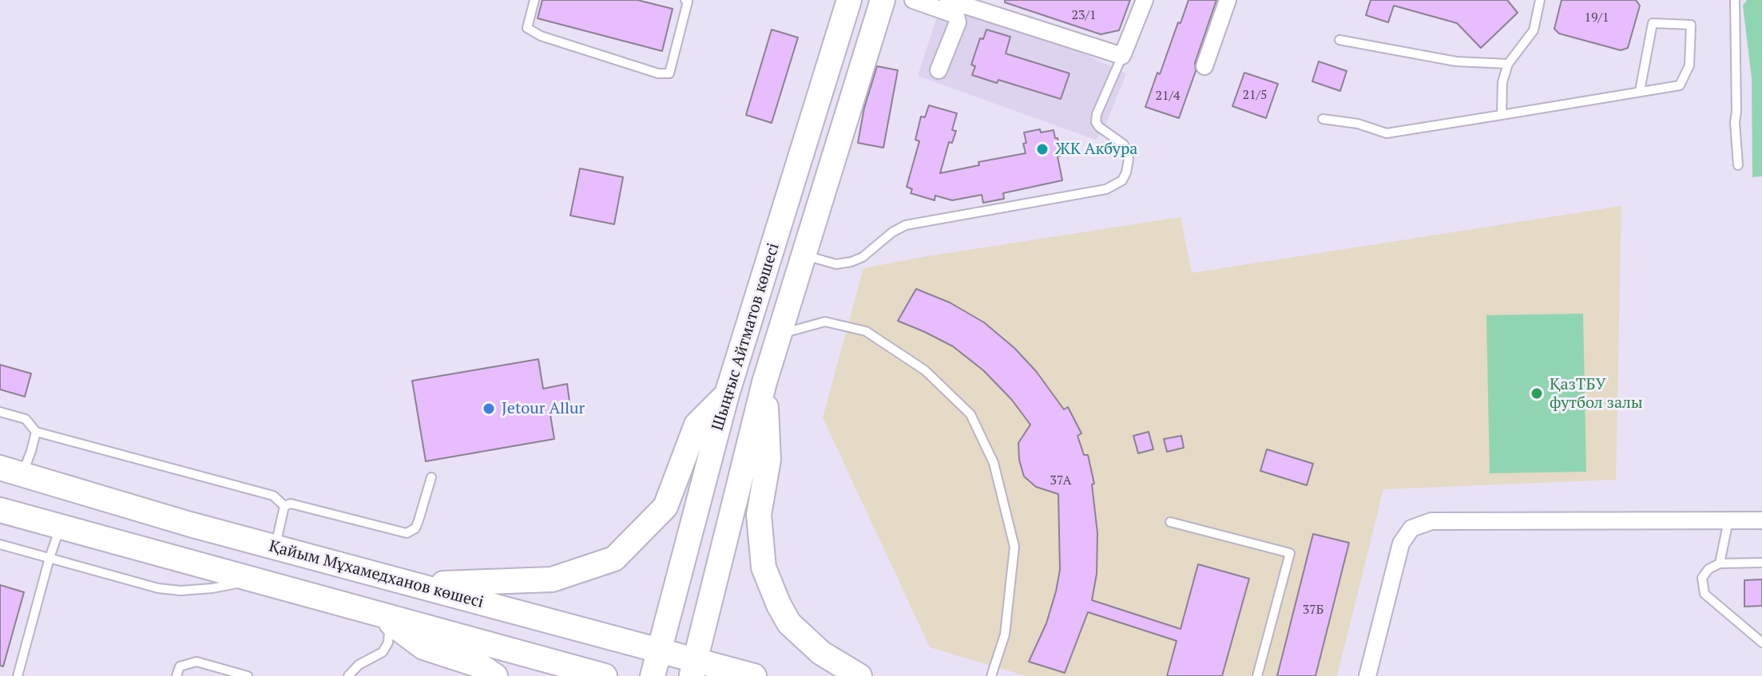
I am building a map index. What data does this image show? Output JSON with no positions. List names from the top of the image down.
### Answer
{
  "streets": {
    "main road": ["Шыңғыс Айтматов көшесі", "Қайым Мұхамедханов көшесі"]
  },
  "crossings": [
    ["Шыңғыс Айтматов көшесі", "Қайым Мұхамедханов көшесі"]
  ],
  "places": ["ЖК Акбура", "ҚазТБУ футбол залы", "Jetour Allur"],
  "house_numbers": [
    "23/1",
    "19/1",
    "21/5",
    "21/4",
    "37А",
    "37Б"
  ]
}
